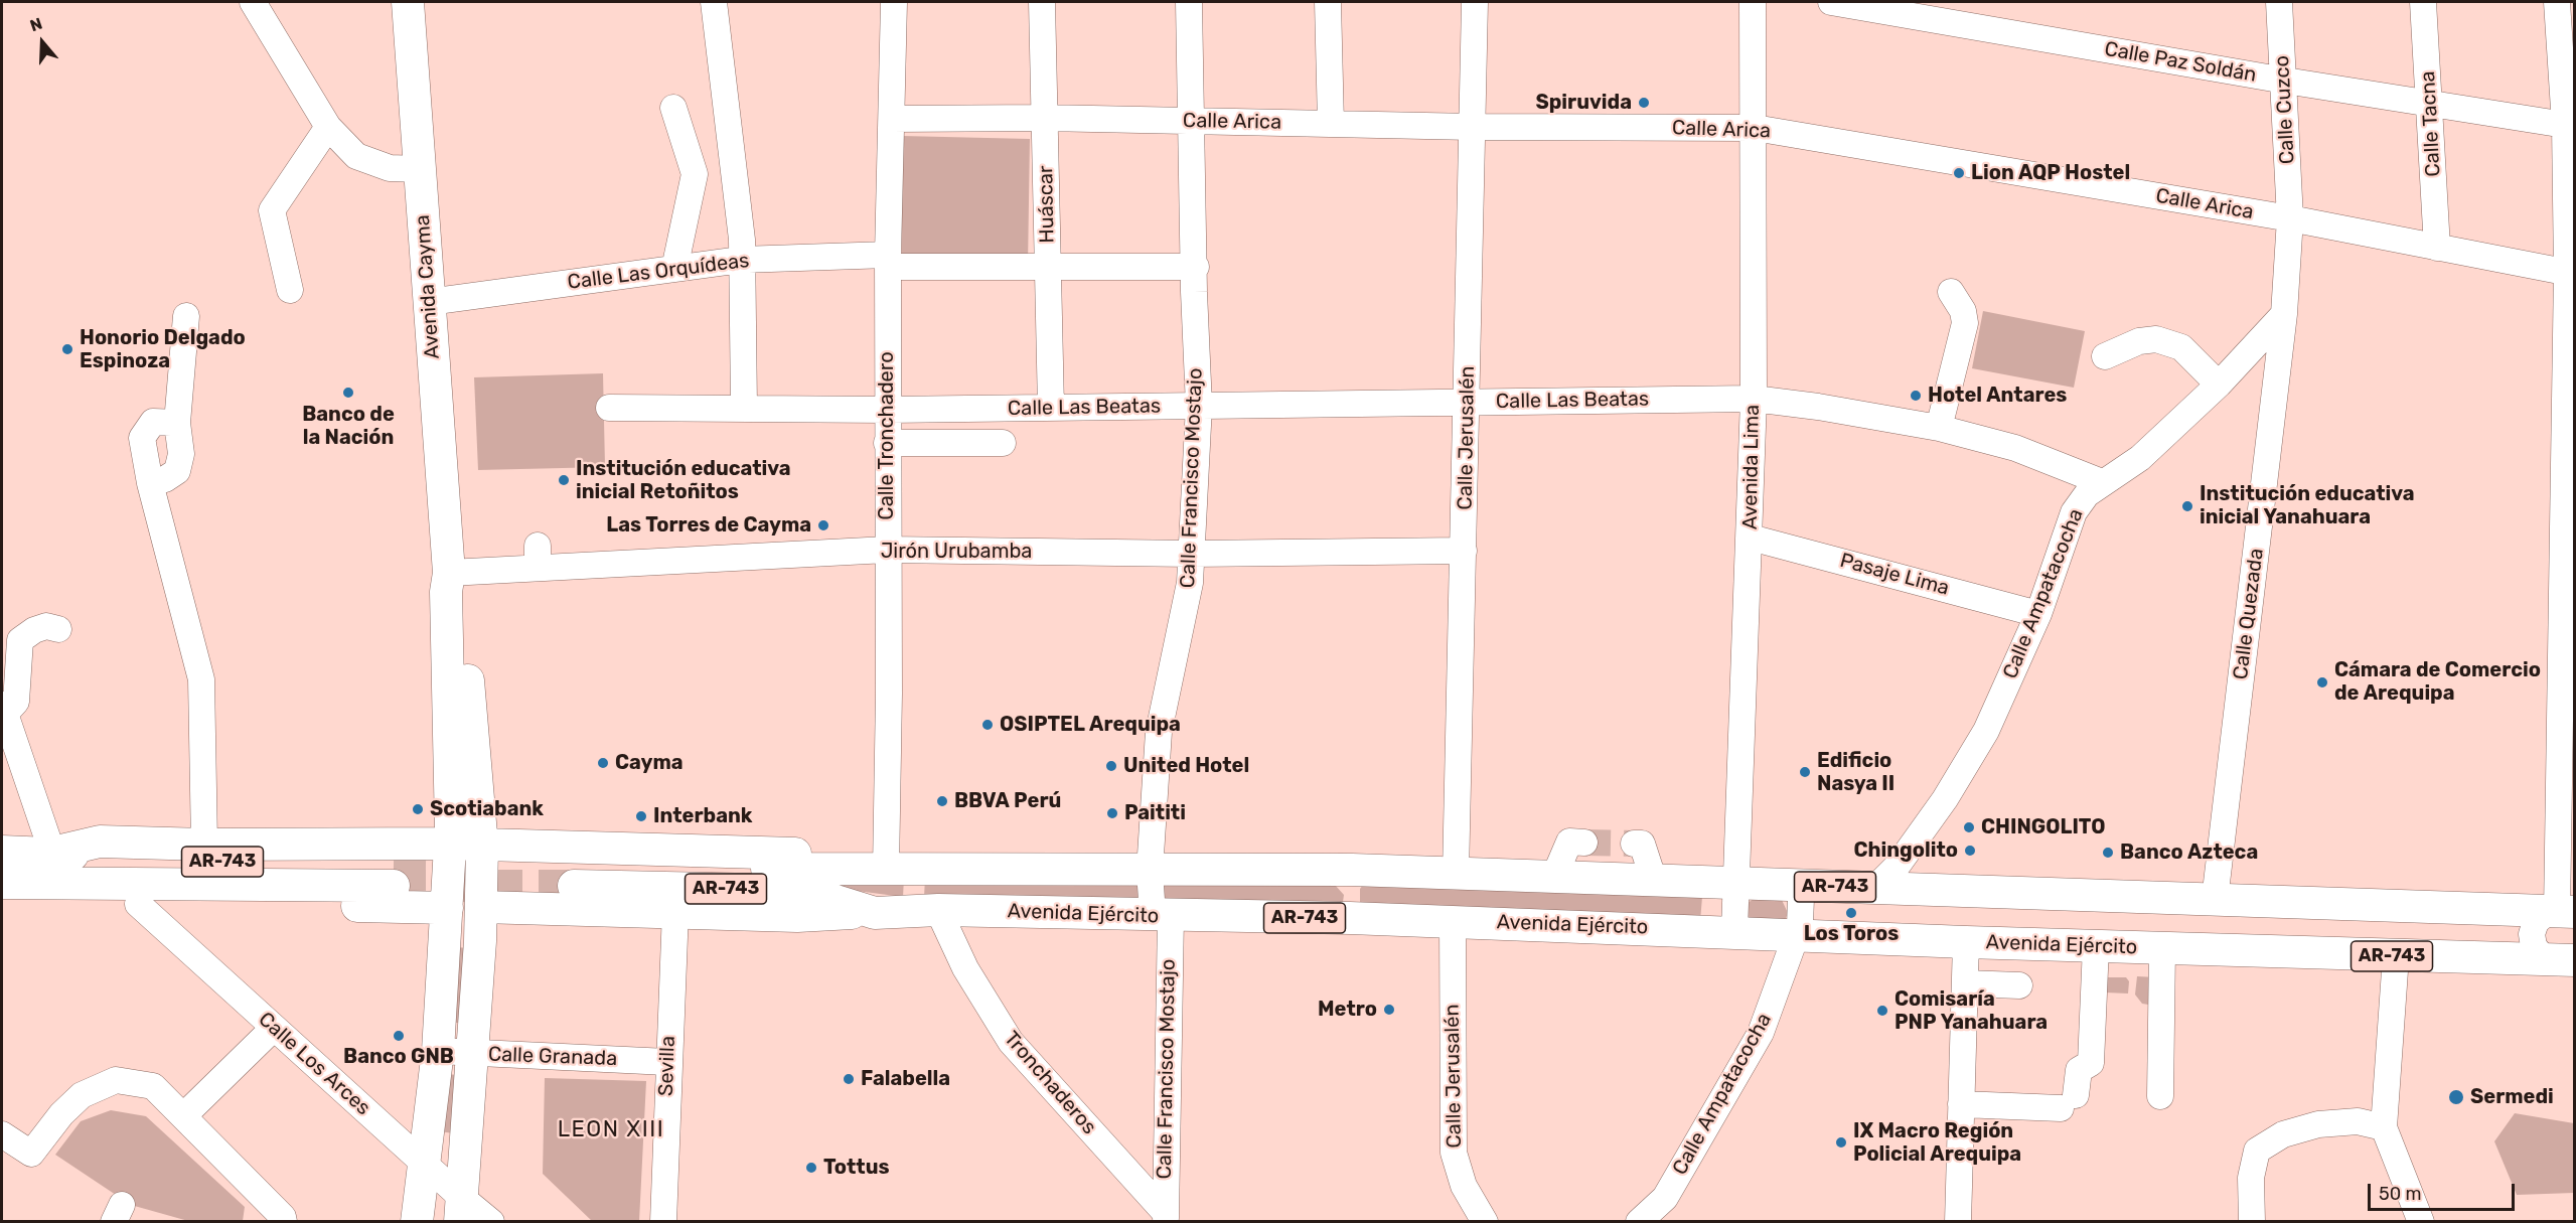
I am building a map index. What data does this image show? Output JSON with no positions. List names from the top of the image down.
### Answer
{
  "streets": {
    "main road": ["Avenida Cayma", "AR-743", "Avenida Ejército"],
    "street": [
      "Calle Paz Soldán",
      "Calle Cuzco",
      "Calle Arica",
      "Calle Tacna",
      "Huáscar",
      "Calle Las Orquídeas",
      "Calle Las Beatas",
      "Calle Tronchadero",
      "Calle Jerusalén",
      "Avenida Lima",
      "Calle Francisco Mostajo",
      "Jirón Urubamba",
      "Pasaje Lima",
      "Calle Ampatacocha",
      "Calle Quezada",
      "Calle Granada",
      "Calle Los Arces",
      "Sevilla",
      "Tronchaderos"
    ]
  },
  "crossings": [
    ["Calle Paz Soldán", "Calle Cuzco"],
    ["Calle Paz Soldán", "Calle Tacna"],
    ["Calle Cuzco", "Calle Arica"],
    ["Calle Cuzco", "Calle Quezada"],
    ["Calle Arica", "Calle Tacna"],
    ["Calle Arica", "Huáscar"],
    ["Calle Arica", "Calle Tronchadero"],
    ["Calle Arica", "Calle Jerusalén"],
    ["Calle Arica", "Avenida Lima"],
    ["Calle Arica", "Calle Francisco Mostajo"],
    ["Calle Arica", "Calle Quezada"],
    ["Huáscar", "Calle Las Orquídeas"],
    ["Huáscar", "Calle Las Beatas"],
    ["Calle Las Orquídeas", "Avenida Cayma"],
    ["Calle Las Orquídeas", "Calle Tronchadero"],
    ["Calle Las Orquídeas", "Calle Francisco Mostajo"],
    ["Avenida Cayma", "Jirón Urubamba"],
    ["Avenida Cayma", "Calle Granada"],
    ["Avenida Cayma", "Calle Los Arces"],
    ["Calle Las Beatas", "Calle Tronchadero"],
    ["Calle Las Beatas", "Calle Jerusalén"],
    ["Calle Las Beatas", "Avenida Lima"],
    ["Calle Las Beatas", "Calle Francisco Mostajo"],
    ["Calle Las Beatas", "Calle Ampatacocha"],
    ["Calle Tronchadero", "Jirón Urubamba"],
    ["Calle Tronchadero", "Avenida Ejército"],
    ["Calle Jerusalén", "Jirón Urubamba"],
    ["Calle Jerusalén", "Avenida Ejército"],
    ["Avenida Lima", "Pasaje Lima"],
    ["Avenida Lima", "Avenida Ejército"],
    ["Calle Francisco Mostajo", "Jirón Urubamba"],
    ["Calle Francisco Mostajo", "Avenida Ejército"],
    ["Calle Francisco Mostajo", "Tronchaderos"],
    ["Pasaje Lima", "Calle Ampatacocha"],
    ["Calle Ampatacocha", "Calle Quezada"],
    ["Calle Ampatacocha", "Avenida Ejército"],
    ["Calle Quezada", "Avenida Ejército"],
    ["Avenida Ejército", "Tronchaderos"],
    ["Calle Granada", "Sevilla"]
  ],
  "districts": ["LEON XIII"],
  "places": [
    "Spiruvida",
    "Lion AQP Hostel",
    "Honorio Delgado Espinoza",
    "Banco de la Nación",
    "Hotel Antares",
    "Institución educativa inicial Retoñitos",
    "Institución educativa inicial Yanahuara",
    "Las Torres de Cayma",
    "Cámara de Comercio de Arequipa",
    "OSIPTEL Arequipa",
    "Cayma",
    "United Hotel",
    "Edificio Nasya II",
    "BBVA Perú",
    "Scotiabank",
    "Paititi",
    "Interbank",
    "CHINGOLITO",
    "Chingolito",
    "Banco Azteca",
    "Los Toros",
    "Metro",
    "Comisaría PNP Yanahuara",
    "Banco GNB",
    "Falabella",
    "Sermedi",
    "IX Macro Región Policial Arequipa",
    "Tottus"
  ],
  "scale_bar": "50 m",
  "north": "top"
}
